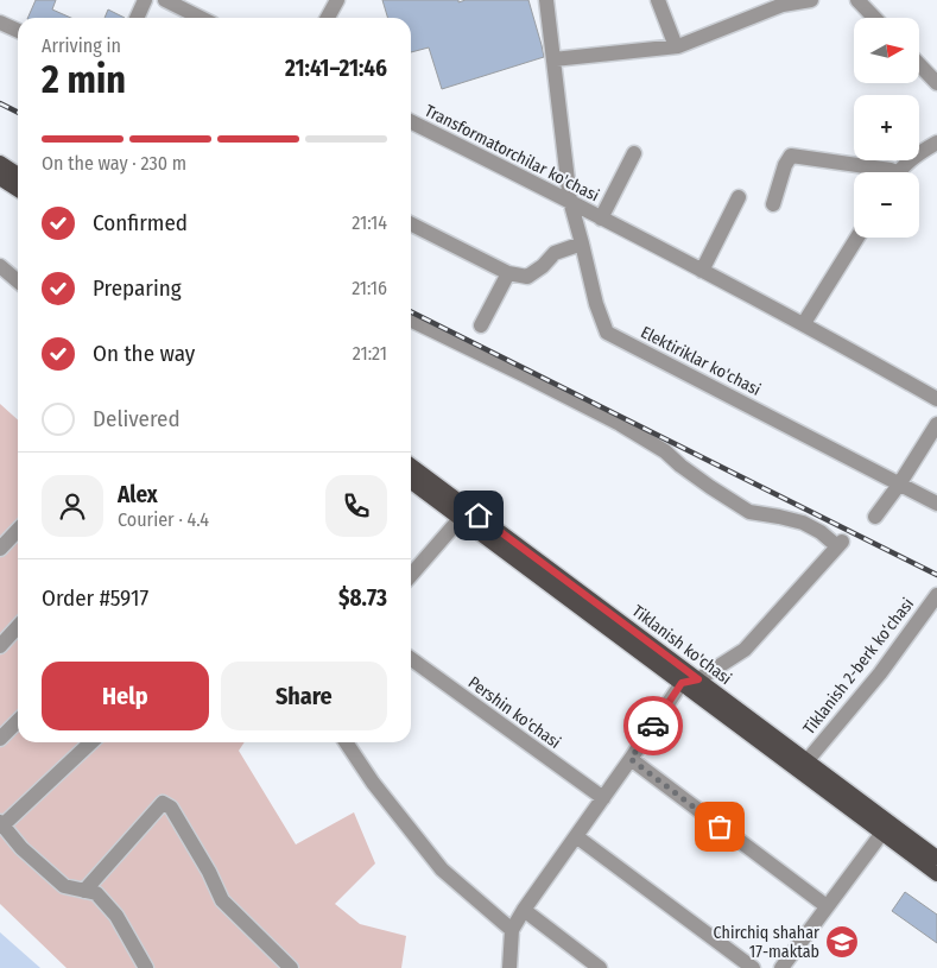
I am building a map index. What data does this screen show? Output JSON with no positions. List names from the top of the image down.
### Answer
{
  "streets": {
    "main road": ["Tiklanish ko'chasi"],
    "street": [
      "Transformatorchilar ko'chasi",
      "Elektiriklar ko'chasi",
      "Tiklanish 2-berk ko‘chasi",
      "Pershin ko'chasi"
    ]
  },
  "crossings": [
    ["Transformatorchilar ko'chasi", "Elektiriklar ko'chasi"],
    ["Tiklanish ko'chasi", "Tiklanish 2-berk ko‘chasi"]
  ],
  "places": {
    "school or university": ["Chirchiq shahar 17-maktab"]
  },
  "north": "right",
  "page": {
    "map_buttons": ["+", "−"],
    "heading": ["2 min", "Arriving in", "21:41–21:46"],
    "panel": [
      "Alex",
      "Courier · 4.4",
      "Order #5917",
      "$8.73"
    ],
    "bar": "On the way · 230 m",
    "list": [
      ["Confirmed", "21:14"],
      ["Preparing", "21:16"],
      ["On the way", "21:21"],
      "Delivered"
    ],
    "buttons": ["Help", "Share"]
  }
}
